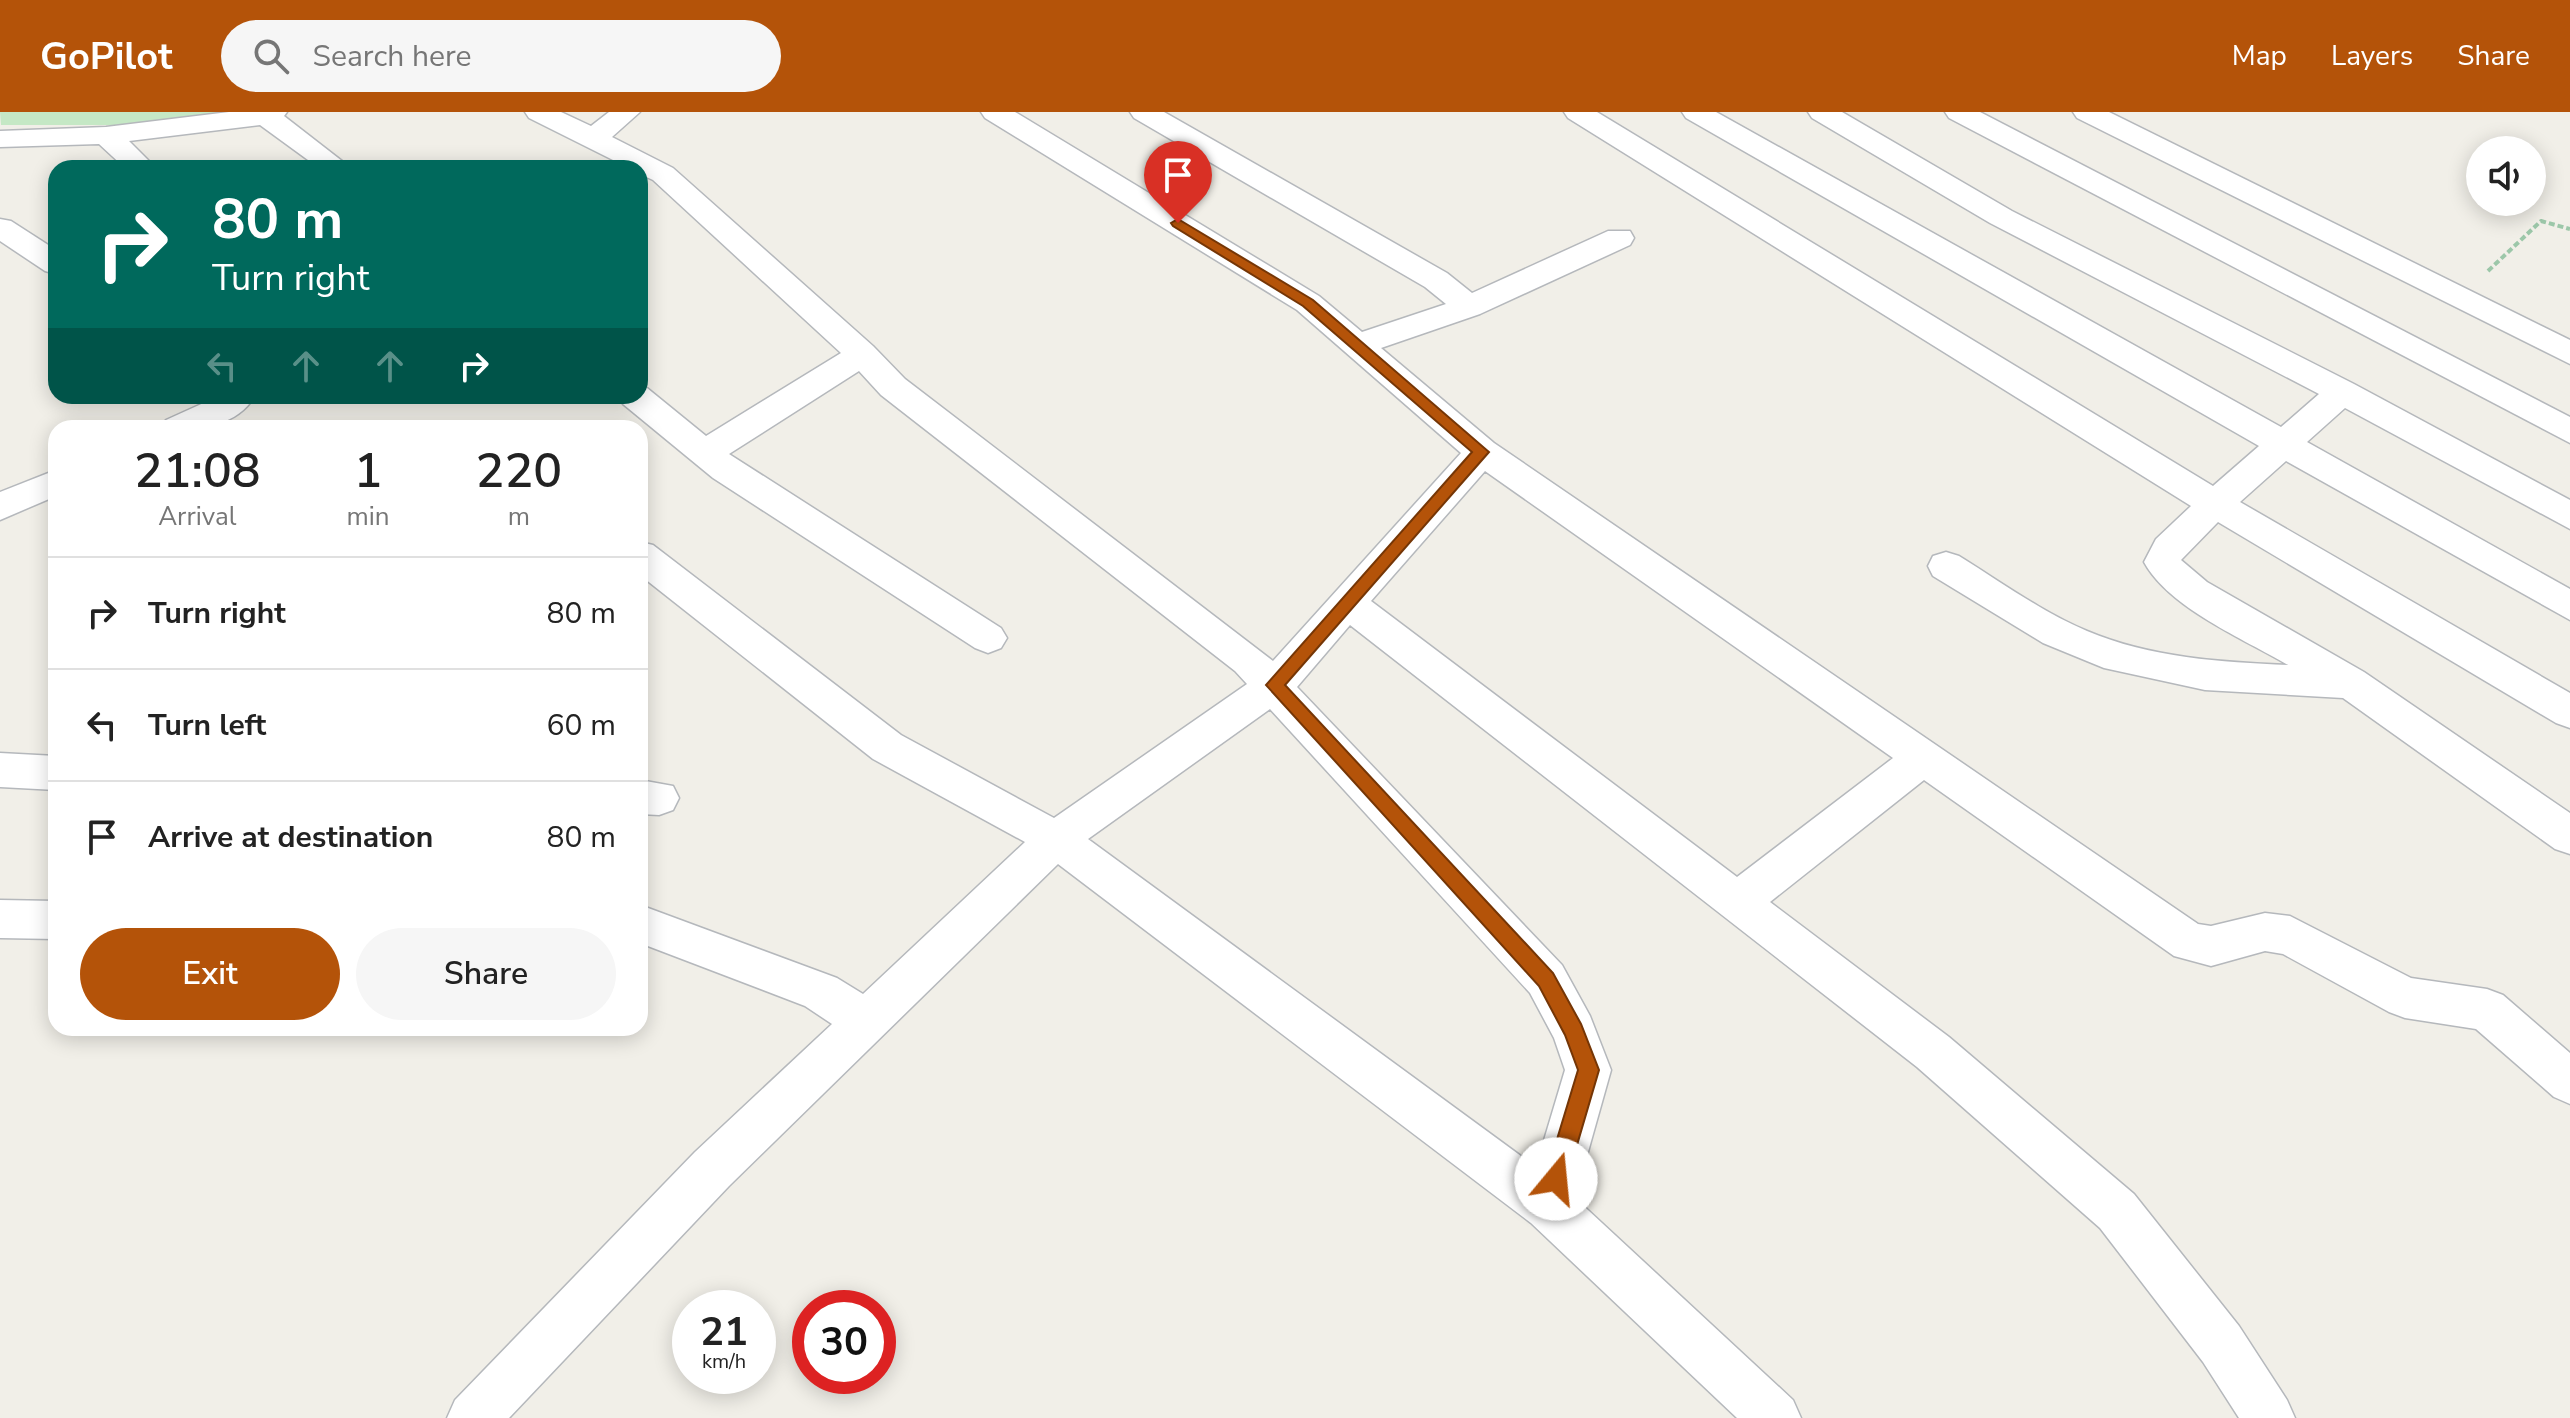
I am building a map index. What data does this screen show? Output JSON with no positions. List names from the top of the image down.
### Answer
{
  "page": {
    "header": "GoPilot",
    "search": "Search here",
    "nav": ["Map", "Layers", "Share"],
    "turn": ["80 m", "Turn right"],
    "eta": [
      "21:08",
      "Arrival",
      "1",
      "min",
      "220",
      "m"
    ],
    "list": [
      {
        "name": "Turn right",
        "value": "80 m"
      },
      {
        "name": "Turn left",
        "value": "60 m"
      },
      {
        "name": "Arrive at destination",
        "value": "80 m"
      }
    ],
    "buttons": ["Exit", "Share"],
    "speed": "21 km/h",
    "limit": "30"
  }
}
